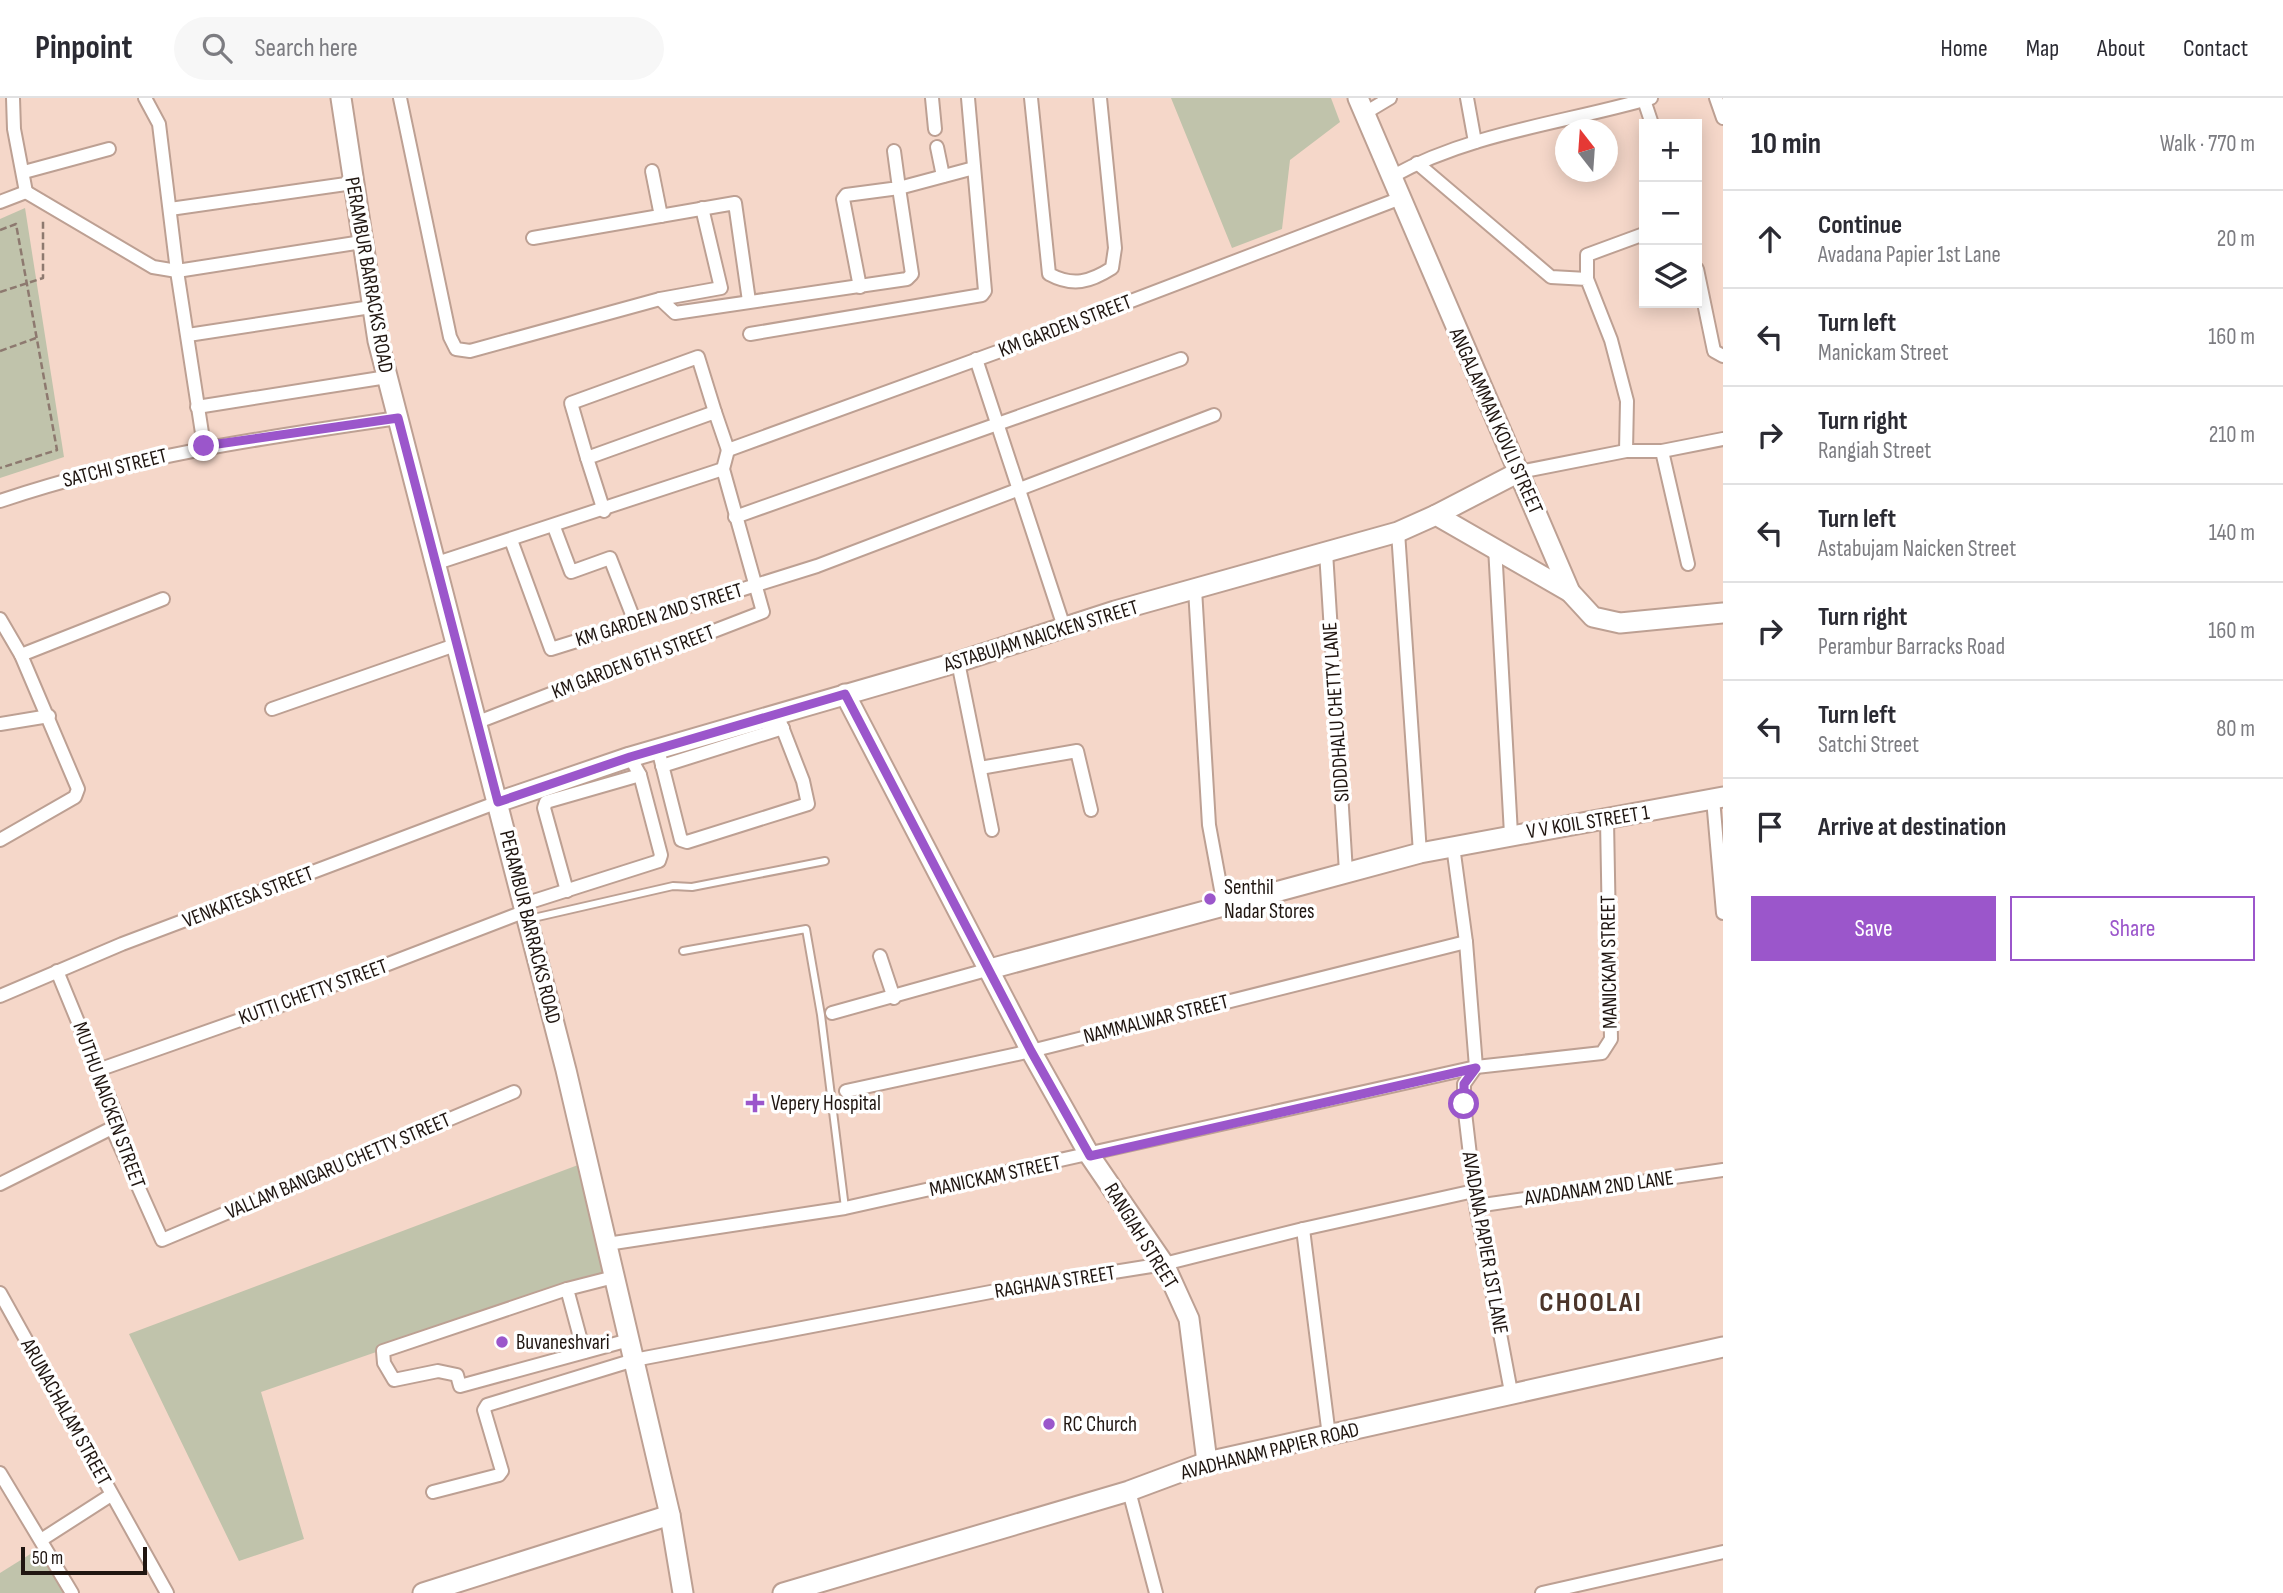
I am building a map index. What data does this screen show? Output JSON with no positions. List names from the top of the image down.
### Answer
{
  "streets": {
    "street": [
      "PERAMBUR BARRACKS ROAD",
      "KM GARDEN STREET",
      "ANGALAMMAN KOVLI STREET",
      "SATCHI STREET",
      "KM GARDEN 2ND STREET",
      "ASTABUJAM NAICKEN STREET",
      "KM GARDEN 6TH STREET",
      "SIDDDHALU CHETTY LANE",
      "V V KOIL STREET 1",
      "VENKATESA STREET",
      "MANICKAM STREET",
      "KUTTI CHETTY STREET",
      "NAMMALWAR STREET",
      "MUTHU NAICKEN STREET",
      "VALLAM BANGARU CHETTY STREET",
      "AVADANAM 2ND LANE",
      "RANGIAH STREET",
      "AVADANA PAPIER 1ST LANE",
      "RAGHAVA STREET",
      "ARUNACHALAM STREET",
      "AVADHANAM PAPIER ROAD"
    ]
  },
  "crossings": [
    ["PERAMBUR BARRACKS ROAD", "SATCHI STREET"],
    ["PERAMBUR BARRACKS ROAD", "ASTABUJAM NAICKEN STREET"],
    ["PERAMBUR BARRACKS ROAD", "KM GARDEN 6TH STREET"],
    ["PERAMBUR BARRACKS ROAD", "VENKATESA STREET"],
    ["PERAMBUR BARRACKS ROAD", "MANICKAM STREET"],
    ["PERAMBUR BARRACKS ROAD", "KUTTI CHETTY STREET"],
    ["PERAMBUR BARRACKS ROAD", "RAGHAVA STREET"],
    ["KM GARDEN STREET", "ANGALAMMAN KOVLI STREET"],
    ["ANGALAMMAN KOVLI STREET", "ASTABUJAM NAICKEN STREET"],
    ["KM GARDEN 2ND STREET", "KM GARDEN 6TH STREET"],
    ["ASTABUJAM NAICKEN STREET", "SIDDDHALU CHETTY LANE"],
    ["ASTABUJAM NAICKEN STREET", "VENKATESA STREET"],
    ["ASTABUJAM NAICKEN STREET", "RANGIAH STREET"],
    ["SIDDDHALU CHETTY LANE", "V V KOIL STREET 1"],
    ["V V KOIL STREET 1", "MANICKAM STREET"],
    ["V V KOIL STREET 1", "RANGIAH STREET"],
    ["V V KOIL STREET 1", "AVADANA PAPIER 1ST LANE"],
    ["VENKATESA STREET", "MUTHU NAICKEN STREET"],
    ["MANICKAM STREET", "RANGIAH STREET"],
    ["MANICKAM STREET", "AVADANA PAPIER 1ST LANE"],
    ["KUTTI CHETTY STREET", "MUTHU NAICKEN STREET"],
    ["NAMMALWAR STREET", "RANGIAH STREET"],
    ["NAMMALWAR STREET", "AVADANA PAPIER 1ST LANE"],
    ["MUTHU NAICKEN STREET", "VALLAM BANGARU CHETTY STREET"],
    ["AVADANAM 2ND LANE", "AVADANA PAPIER 1ST LANE"],
    ["RANGIAH STREET", "RAGHAVA STREET"],
    ["RANGIAH STREET", "AVADHANAM PAPIER ROAD"],
    ["AVADANA PAPIER 1ST LANE", "RAGHAVA STREET"],
    ["AVADANA PAPIER 1ST LANE", "AVADHANAM PAPIER ROAD"]
  ],
  "districts": ["CHOOLAI"],
  "places": {
    "other": ["Senthil Nadar Stores", "Buvaneshvari", "RC Church"],
    "health": ["Vepery Hospital"]
  },
  "scale_bar": "50 m",
  "north": "top",
  "page": {
    "header": "Pinpoint",
    "search": "Search here",
    "nav": [
      "Home",
      "Map",
      "About",
      "Contact"
    ],
    "heading": ["10 min", "Walk · 770 m"],
    "map_buttons": ["+", "−"],
    "list": [
      ["Continue", "Avadana Papier 1st Lane", "20 m"],
      ["Turn left", "Manickam Street", "160 m"],
      ["Turn right", "Rangiah Street", "210 m"],
      ["Turn left", "Astabujam Naicken Street", "140 m"],
      ["Turn right", "Perambur Barracks Road", "160 m"],
      ["Turn left", "Satchi Street", "80 m"],
      "Arrive at destination"
    ],
    "buttons": ["Save", "Share"],
    "scale": "50 m"
  }
}
